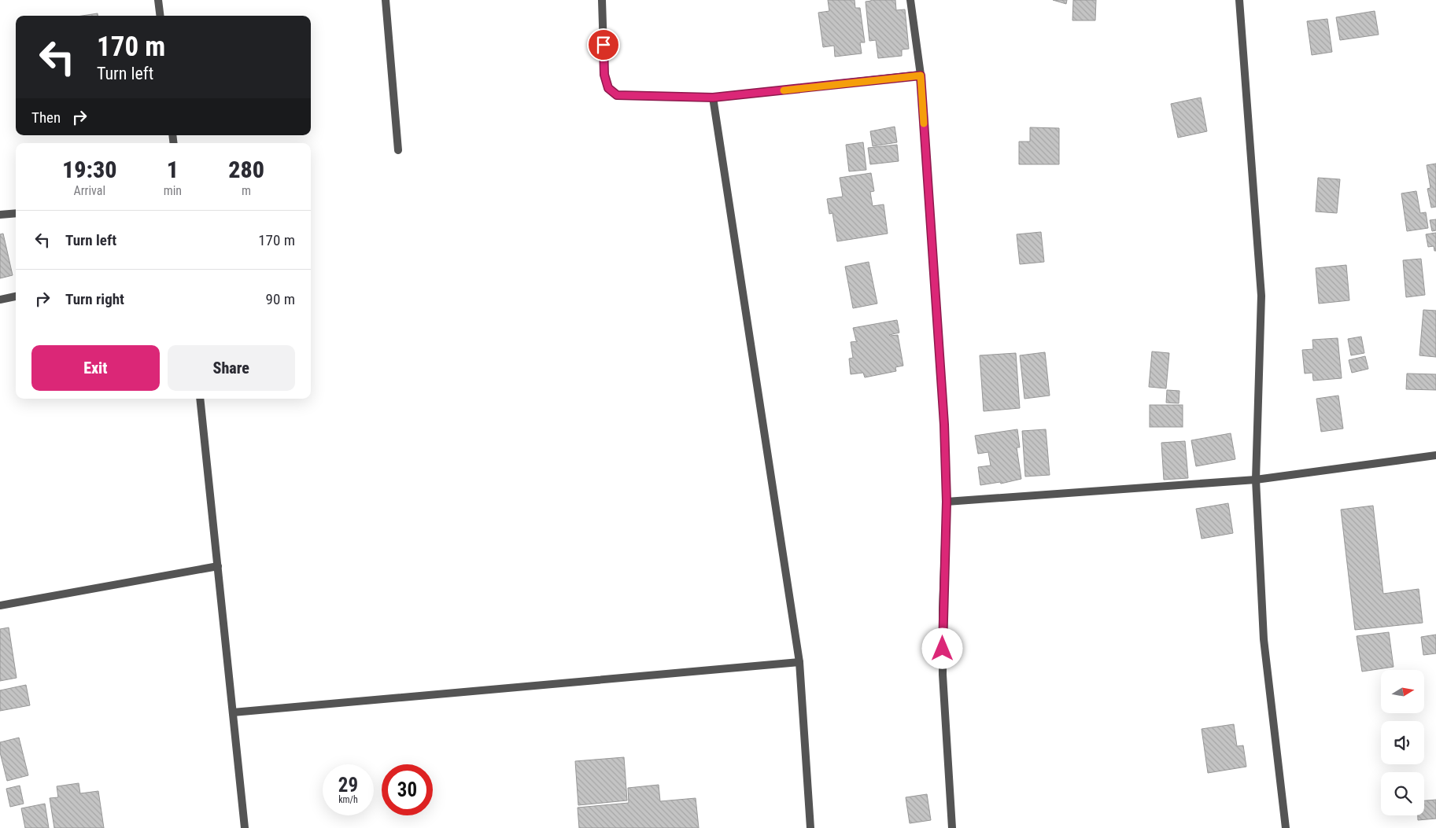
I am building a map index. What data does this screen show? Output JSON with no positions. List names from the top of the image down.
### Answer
{
  "north": "right",
  "page": {
    "turn": ["170 m", "Turn left"],
    "then": "Then",
    "eta": [
      "19:30",
      "Arrival",
      "1",
      "min",
      "280",
      "m"
    ],
    "list": [
      {
        "name": "Turn left",
        "value": "170 m"
      },
      {
        "name": "Turn right",
        "value": "90 m"
      }
    ],
    "buttons": ["Exit", "Share"],
    "speed": "29 km/h",
    "limit": "30"
  }
}
